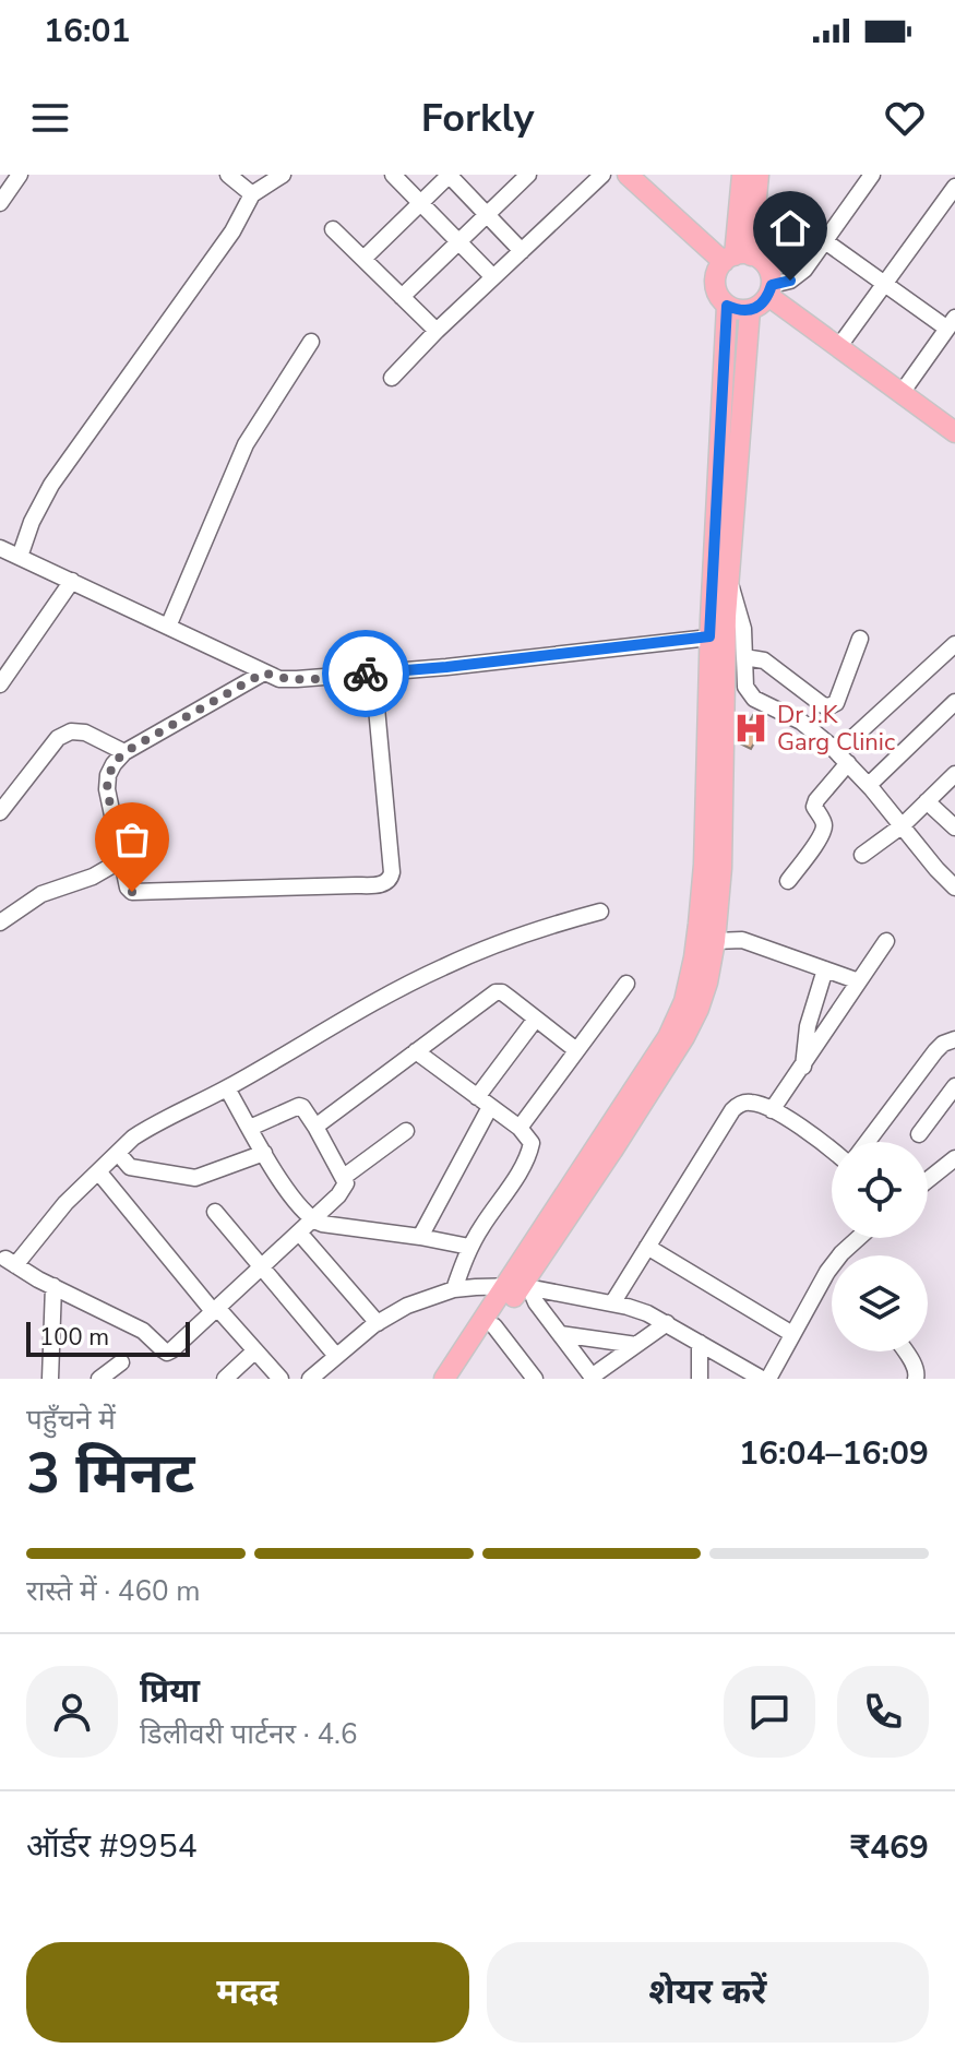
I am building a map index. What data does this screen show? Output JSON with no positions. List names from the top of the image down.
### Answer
{
  "places": {
    "hospital": ["Dr J.K Garg Clinic"]
  },
  "scale_bar": "100 m",
  "page": {
    "status": "16:01",
    "header": "Forkly",
    "scale": "100 m",
    "heading": ["3 मिनट", "पहुँचने में", "16:04–16:09"],
    "panel": [
      "प्रिया",
      "डिलीवरी पार्टनर · 4.6",
      "ऑर्डर #9954",
      "₹469"
    ],
    "bar": "रास्ते में · 460 m",
    "buttons": ["मदद", "शेयर करें"]
  }
}
